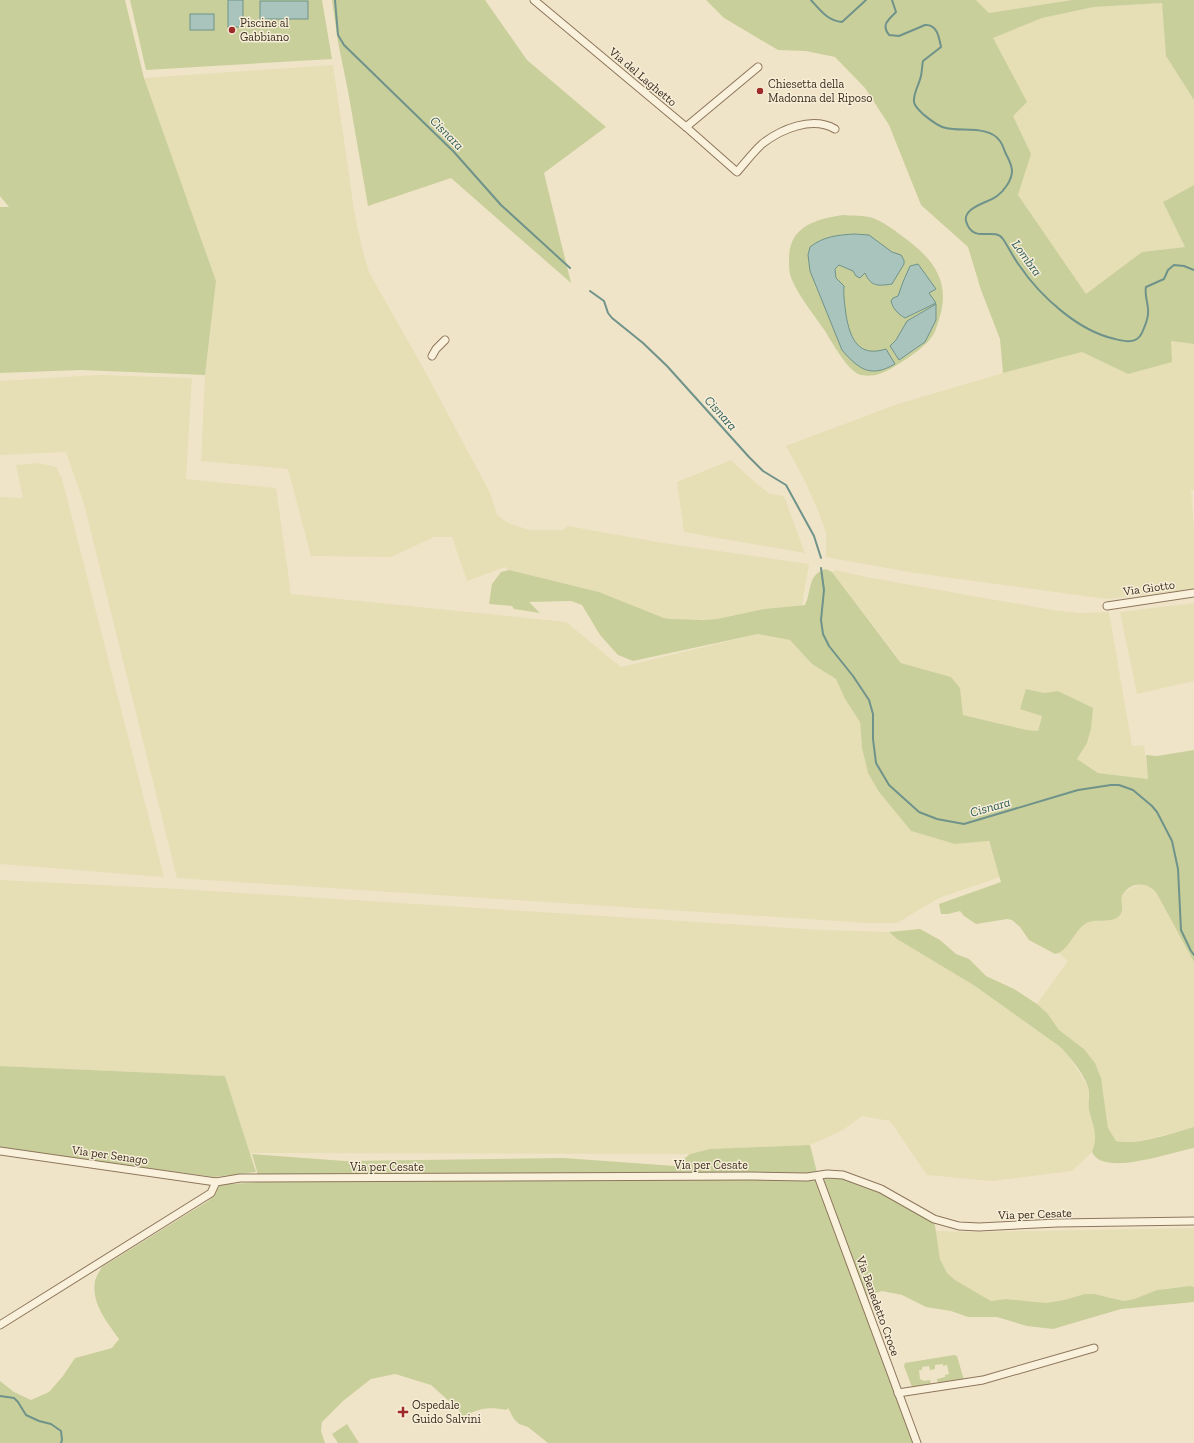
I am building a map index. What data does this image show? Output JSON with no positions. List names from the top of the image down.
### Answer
{
  "streets": {
    "street": [
      "Via del Laghetto",
      "Via Giotto",
      "Via per Senago",
      "Via per Cesate",
      "Via Benedetto Croce"
    ]
  },
  "crossings": [
    ["Via per Senago", "Via per Cesate"],
    ["Via per Cesate", "Via Benedetto Croce"]
  ],
  "water": ["Cisnara", "Lombra"],
  "places": {
    "other": ["Piscine al Gabbiano", "Chiesetta della Madonna del Riposo"],
    "health": ["Ospedale Guido Salvini"]
  }
}
